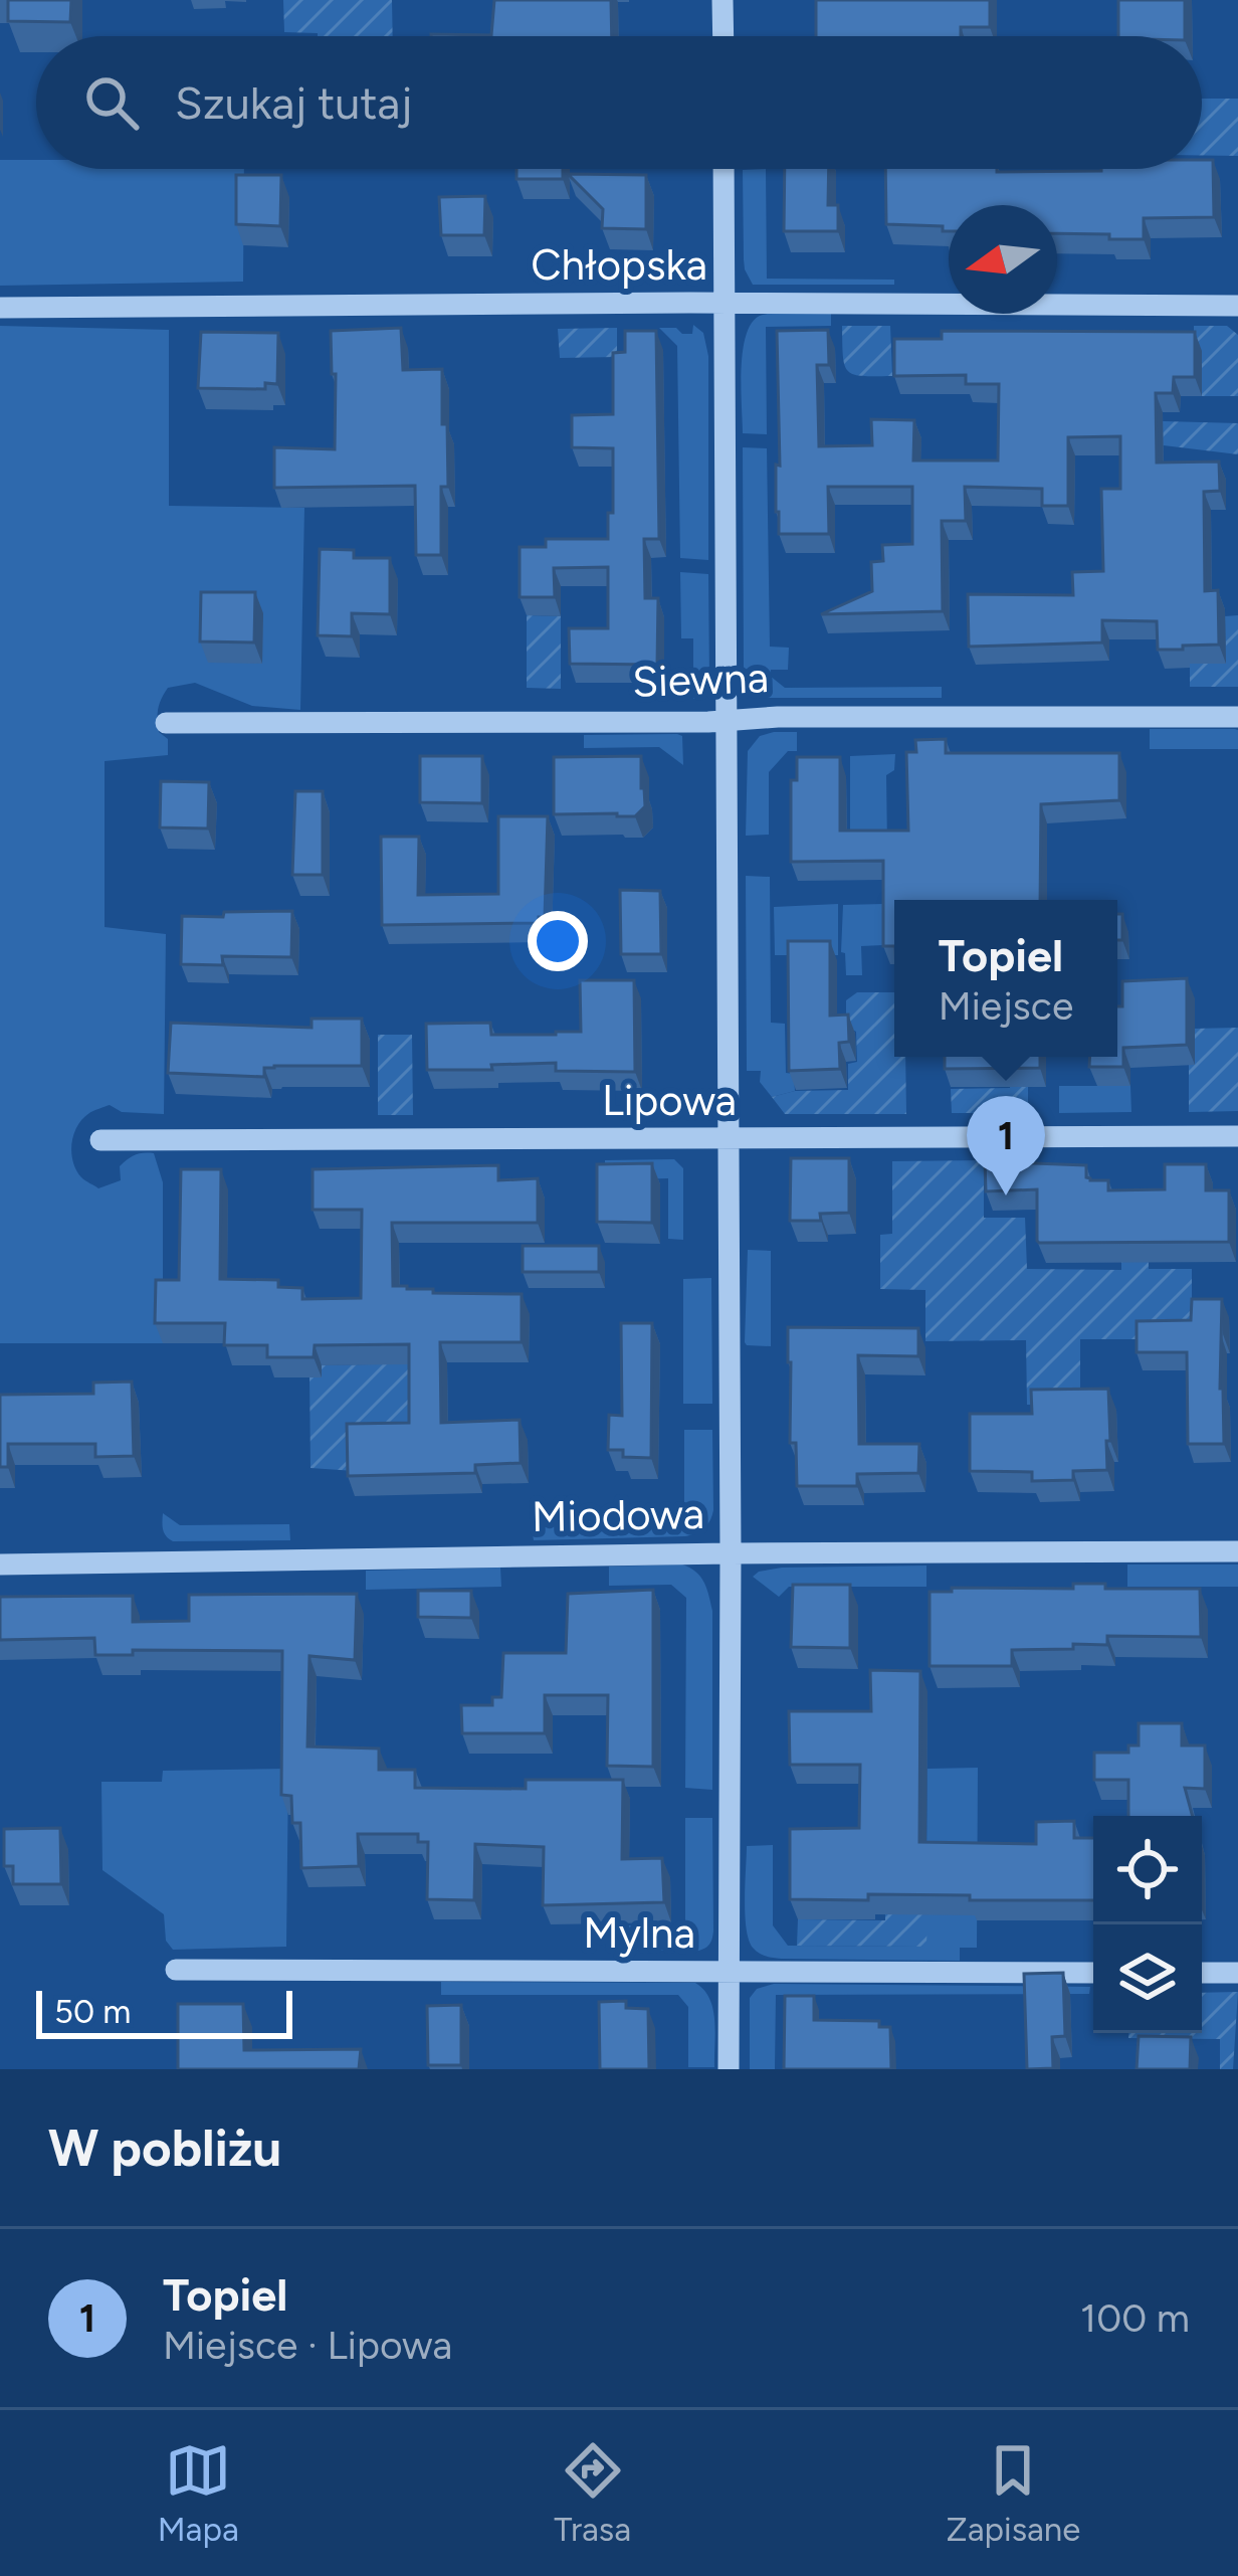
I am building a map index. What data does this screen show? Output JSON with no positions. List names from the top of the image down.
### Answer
{
  "streets": {
    "street": [
      "Chłopska",
      "Siewna",
      "Lipowa",
      "Miodowa",
      "Mylna"
    ]
  },
  "scale_bar": "50 m",
  "north": "left",
  "page": {
    "search": "Szukaj tutaj",
    "popup": ["Topiel", "Miejsce"],
    "pins": "1",
    "scale": "50 m",
    "heading": "W pobliżu",
    "list": [
      {
        "mark": "1",
        "name": "Topiel",
        "note": "Miejsce · Lipowa",
        "value": "100 m"
      }
    ],
    "nav": ["Mapa", "Trasa", "Zapisane"]
  }
}
